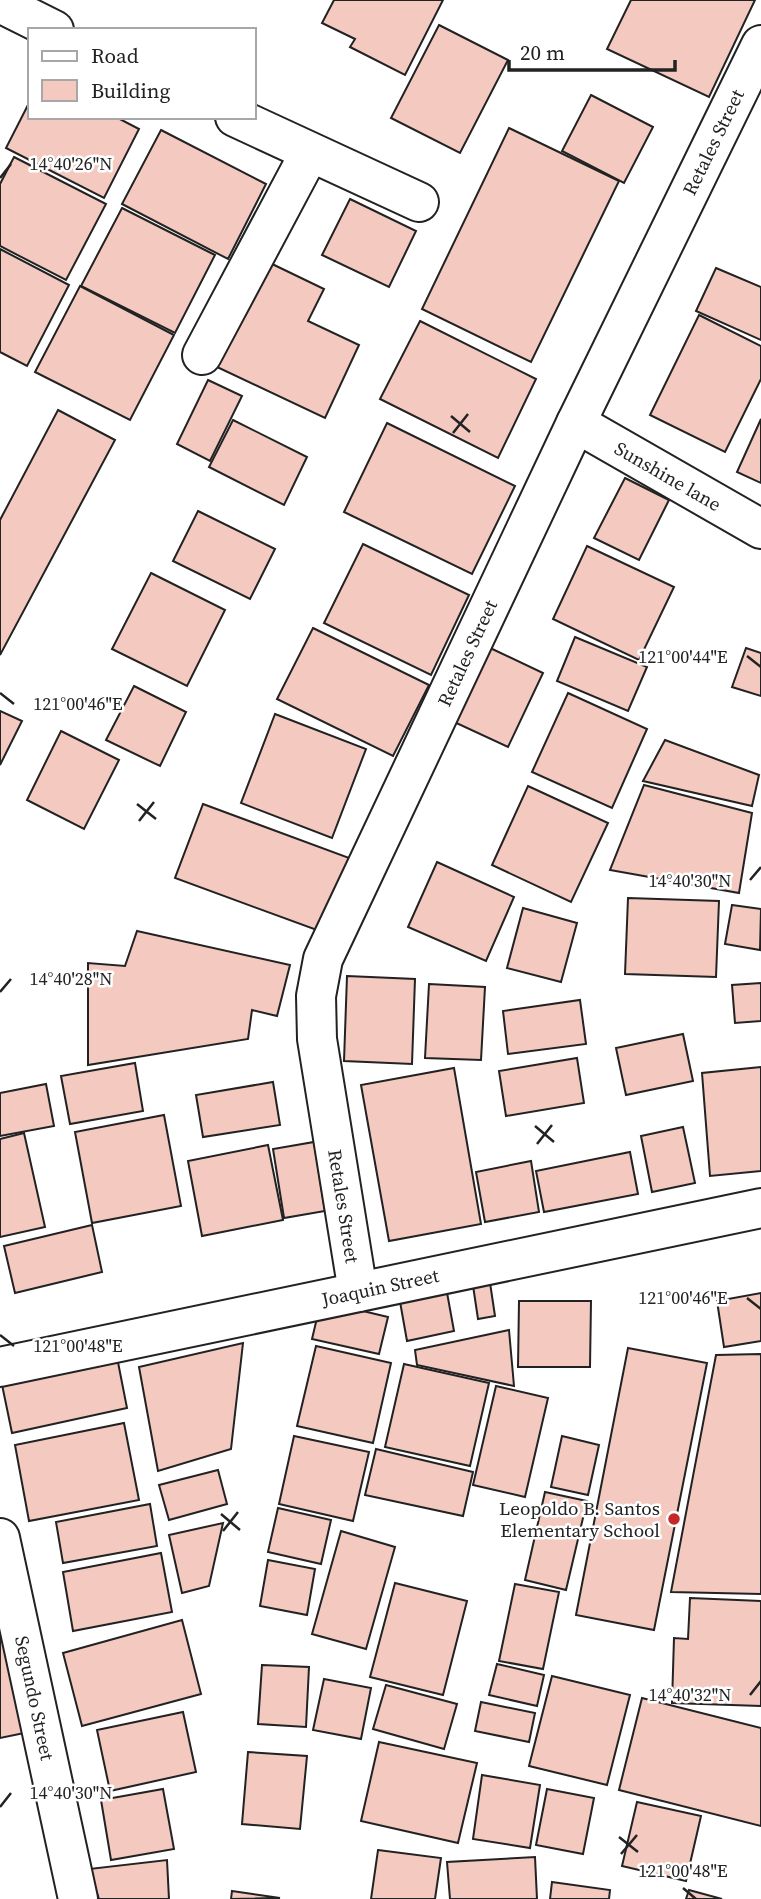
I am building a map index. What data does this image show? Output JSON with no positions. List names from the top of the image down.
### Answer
{
  "streets": {
    "street": [
      "Retales Street",
      "Sunshine lane",
      "Joaquin Street",
      "Segundo Street"
    ]
  },
  "crossings": [
    ["Retales Street", "Sunshine lane"],
    ["Retales Street", "Joaquin Street"]
  ],
  "places": ["Leopoldo B. Santos Elementary School"],
  "legend": ["Road", "Building"],
  "scale_bar": "20 m",
  "coordinates": [
    "14°40'26\"N",
    "121°00'44\"E",
    "121°00'46\"E",
    "14°40'30\"N",
    "14°40'28\"N",
    "121°00'48\"E",
    "14°40'32\"N"
  ]
}
